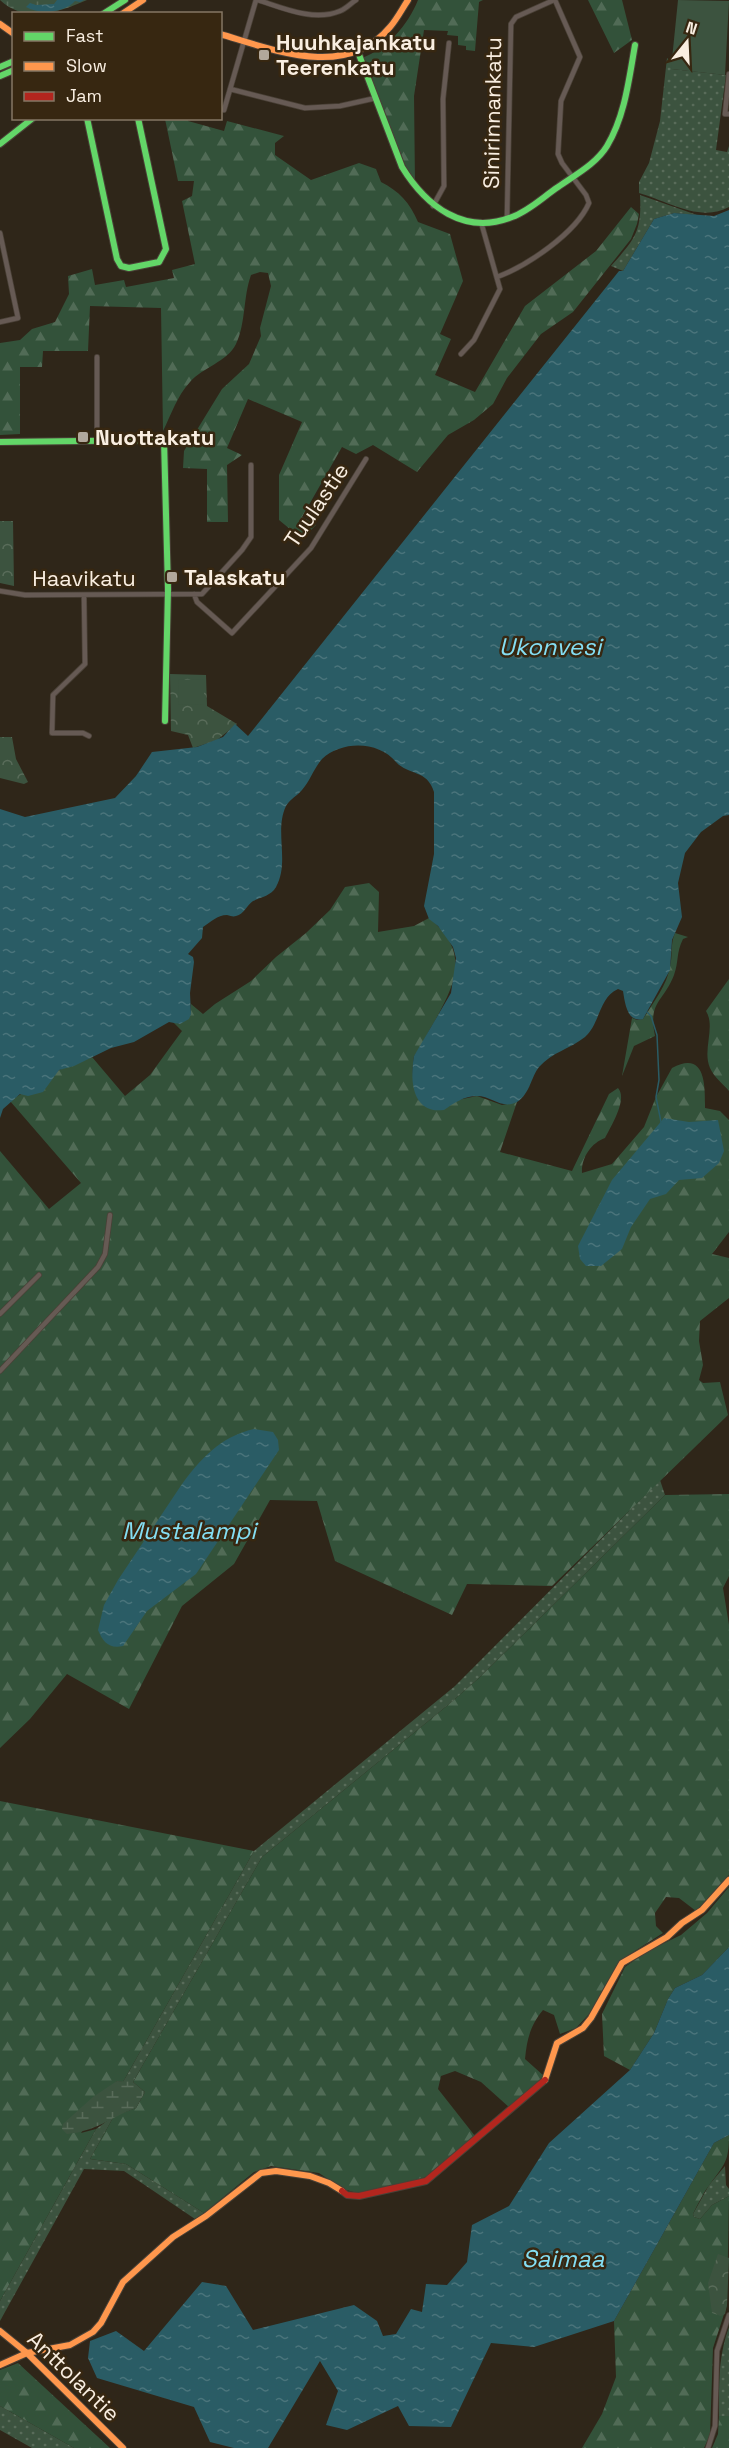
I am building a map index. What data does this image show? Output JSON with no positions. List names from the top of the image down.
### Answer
{
  "streets": {
    "main road": ["Anttolantie"],
    "street": ["Sinirinnankatu", "Tuulastie", "Haavikatu"]
  },
  "crossings": [
    ["Tuulastie", "Haavikatu"]
  ],
  "water": ["Ukonvesi", "Mustalampi", "Saimaa"],
  "places": {
    "transit": ["Huuhkajankatu Teerenkatu", "Nuottakatu", "Talaskatu"]
  },
  "legend": ["Fast", "Slow", "Jam"],
  "north": "top"
}
